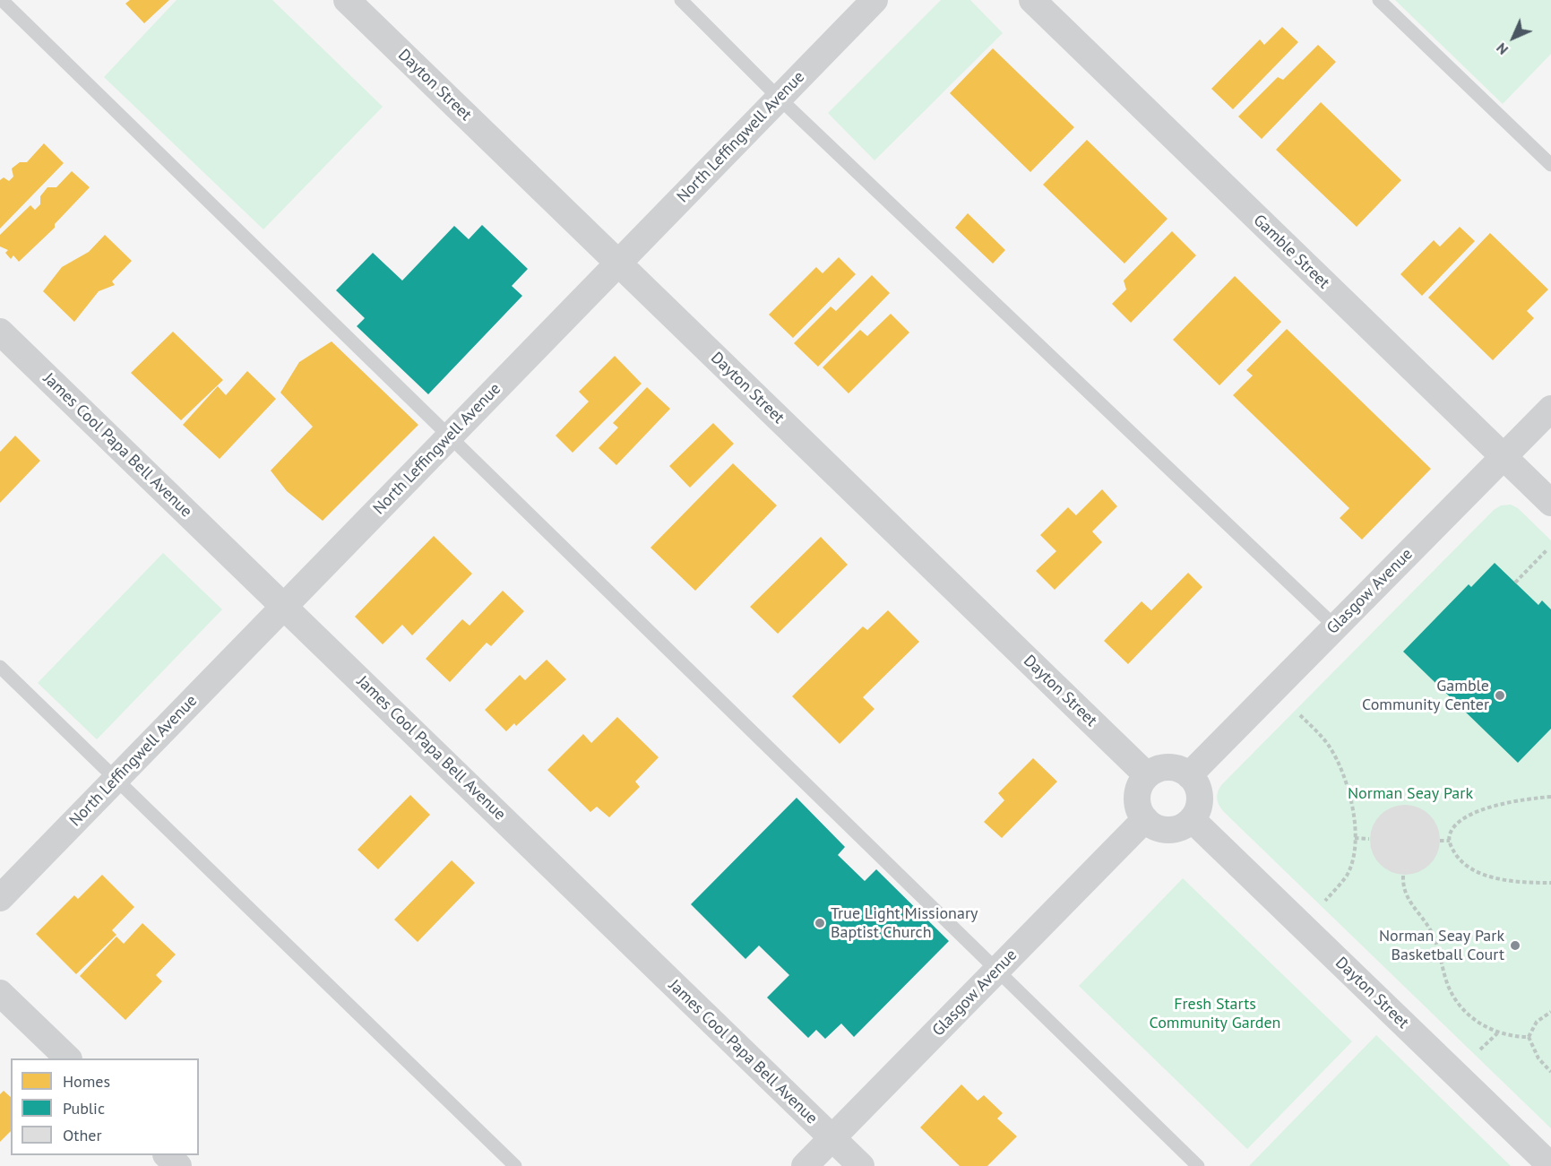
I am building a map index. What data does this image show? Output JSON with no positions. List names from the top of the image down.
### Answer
{
  "streets": {
    "street": [
      "Dayton Street",
      "North Leffingwell Avenue",
      "Gamble Street",
      "James Cool Papa Bell Avenue",
      "Glasgow Avenue"
    ]
  },
  "crossings": [
    ["Dayton Street", "North Leffingwell Avenue"],
    ["Dayton Street", "Glasgow Avenue"],
    ["North Leffingwell Avenue", "James Cool Papa Bell Avenue"],
    ["Gamble Street", "Glasgow Avenue"],
    ["James Cool Papa Bell Avenue", "Glasgow Avenue"]
  ],
  "parks": ["Norman Seay Park", "Fresh Starts Community Garden"],
  "places": ["Gamble Community Center", "True Light Missionary Baptist Church", "Norman Seay Park Basketball Court"],
  "legend": ["Homes", "Public", "Other"],
  "north": "bottom left"
}
